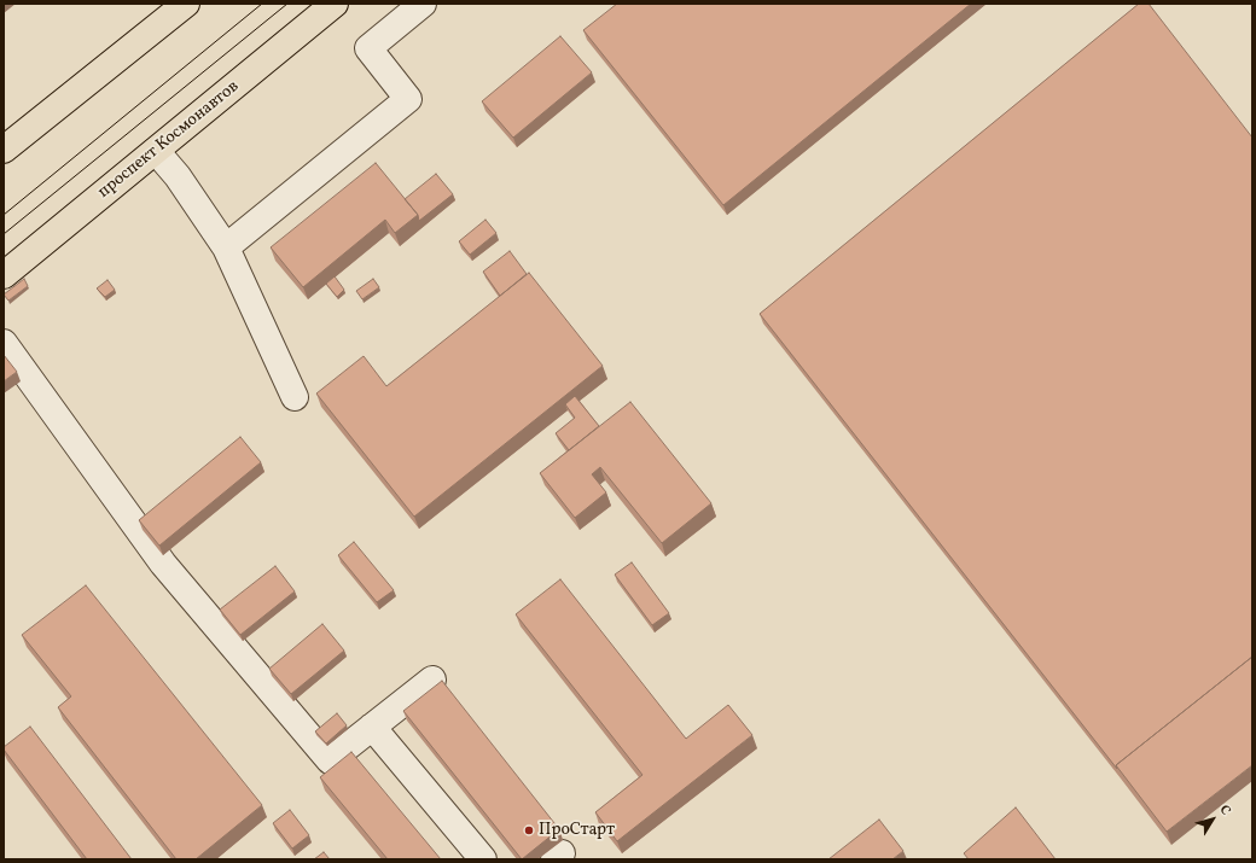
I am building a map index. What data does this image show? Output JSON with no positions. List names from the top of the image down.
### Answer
{
  "streets": {
    "main road": ["проспект Космонавтов"]
  },
  "places": ["ПроСтарт"],
  "north": "top right"
}
